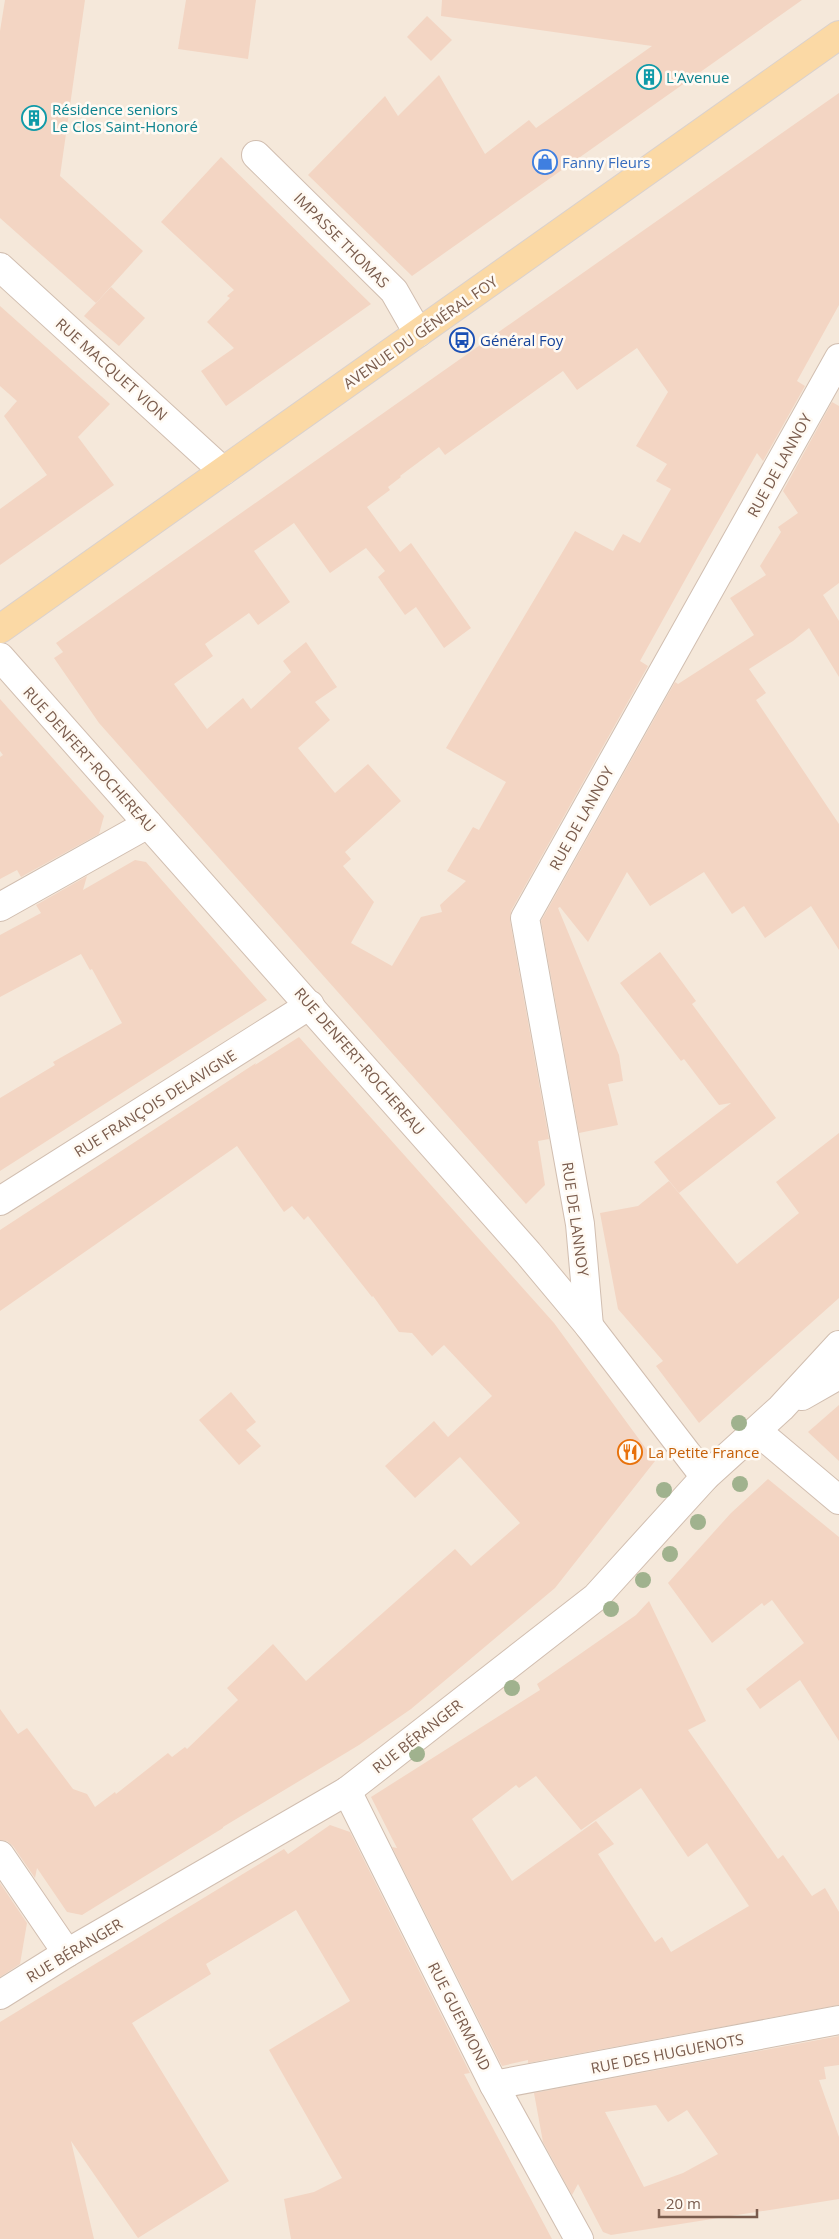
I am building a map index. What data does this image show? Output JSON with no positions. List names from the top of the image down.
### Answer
{
  "streets": {
    "main road": ["AVENUE DU GÉNÉRAL FOY"],
    "street": [
      "IMPASSE THOMAS",
      "RUE MACQUET VION",
      "RUE DE LANNOY",
      "RUE DENFERT-ROCHEREAU",
      "RUE FRANÇOIS DELAVIGNE",
      "RUE BÉRANGER",
      "RUE GUERMOND",
      "RUE DES HUGUENOTS"
    ]
  },
  "crossings": [
    ["IMPASSE THOMAS", "AVENUE DU GÉNÉRAL FOY"],
    ["AVENUE DU GÉNÉRAL FOY", "RUE MACQUET VION"],
    ["RUE DE LANNOY", "RUE DENFERT-ROCHEREAU"],
    ["RUE DENFERT-ROCHEREAU", "RUE FRANÇOIS DELAVIGNE"],
    ["RUE DENFERT-ROCHEREAU", "RUE BÉRANGER"],
    ["RUE BÉRANGER", "RUE GUERMOND"],
    ["RUE GUERMOND", "RUE DES HUGUENOTS"]
  ],
  "places": {
    "building": ["L'Avenue", "Résidence seniors Le Clos Saint-Honoré"],
    "shop": ["Fanny Fleurs"],
    "bus stop": ["Général Foy"],
    "restaurant": ["La Petite France"]
  },
  "scale_bar": "20 m"
}
